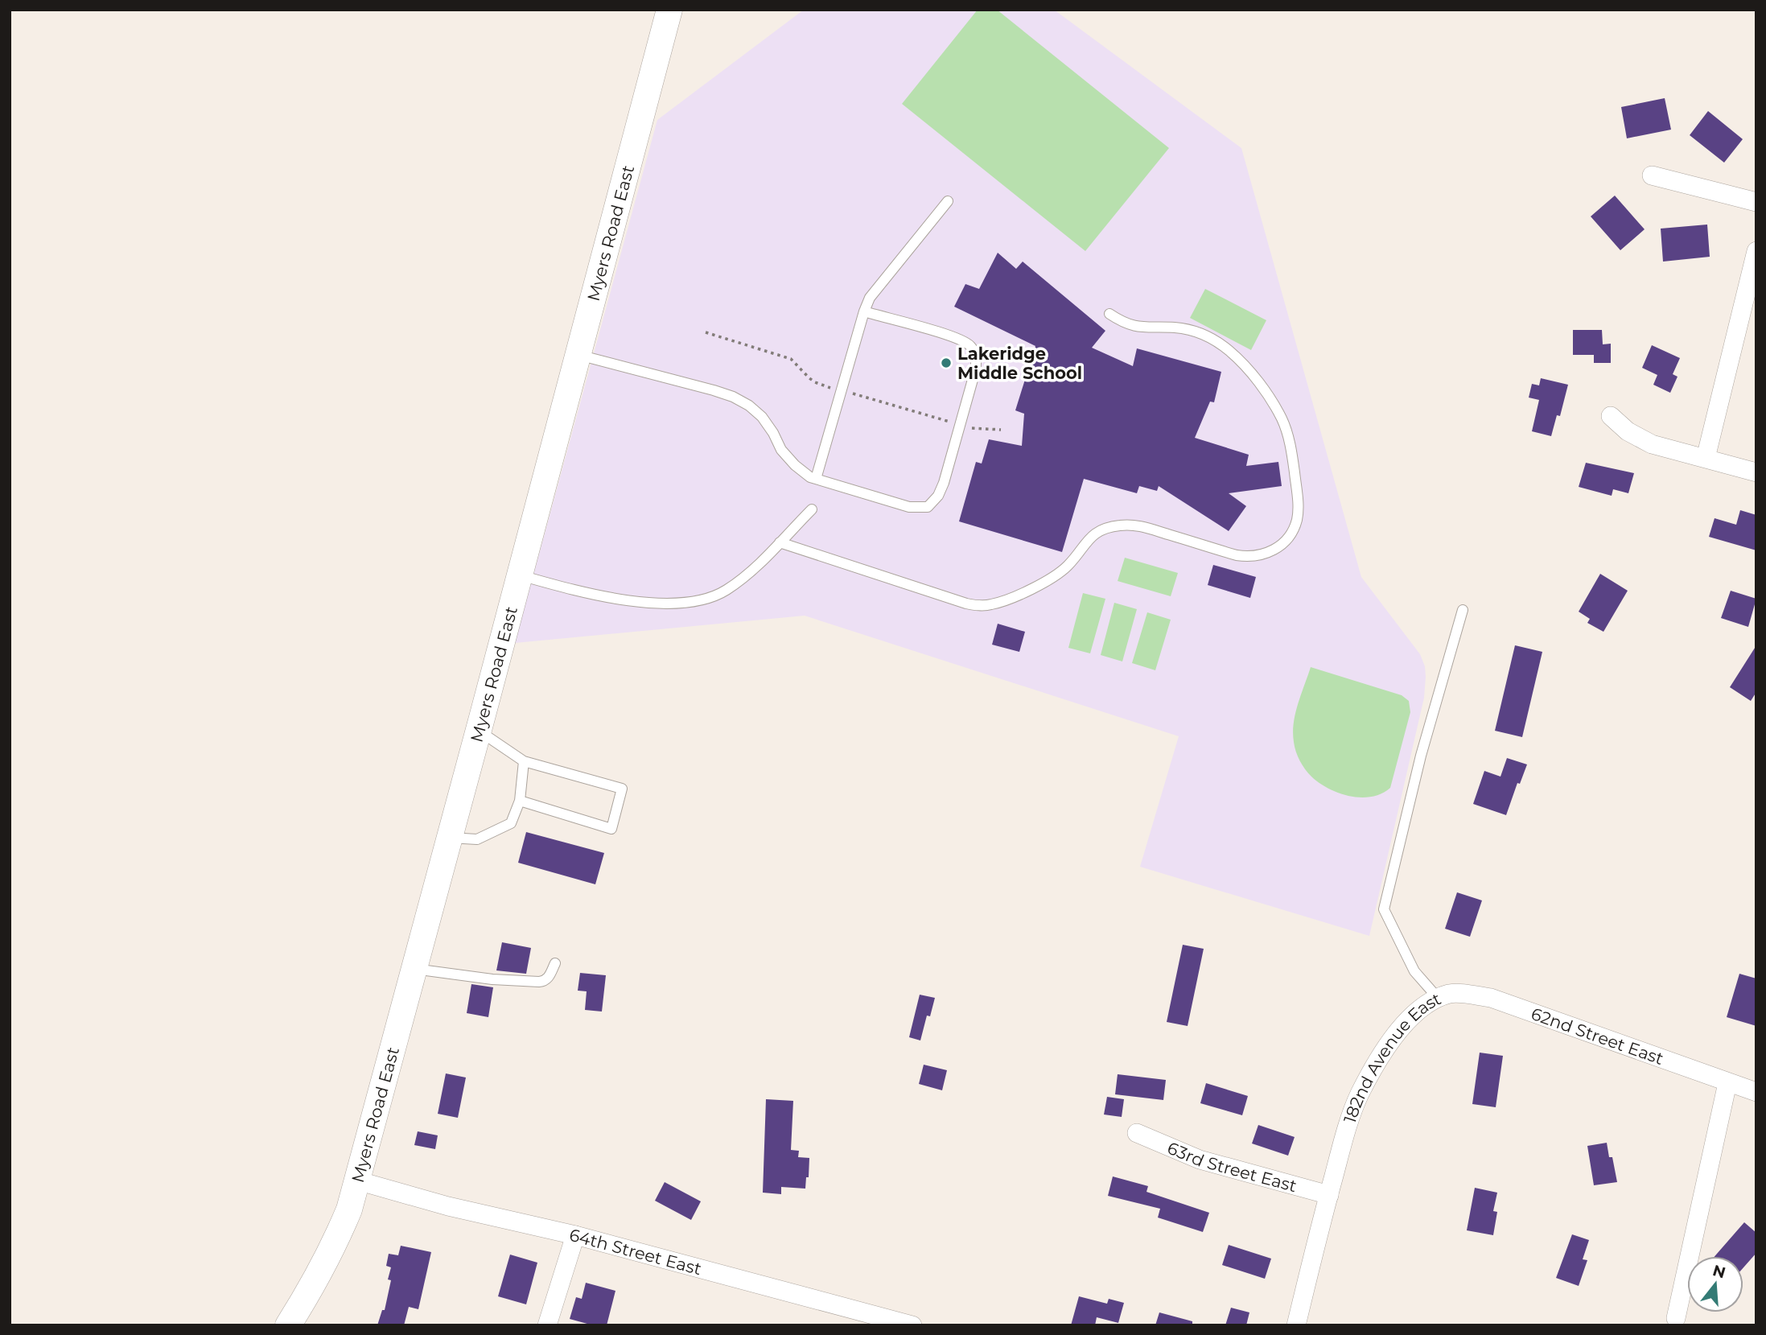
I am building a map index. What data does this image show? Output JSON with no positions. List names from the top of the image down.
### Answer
{
  "streets": {
    "street": [
      "Myers Road East",
      "62nd Street East",
      "182nd Avenue East",
      "63rd Street East",
      "64th Street East"
    ]
  },
  "crossings": [
    ["Myers Road East", "64th Street East"],
    ["62nd Street East", "182nd Avenue East"],
    ["182nd Avenue East", "63rd Street East"]
  ],
  "places": ["Lakeridge Middle School"],
  "north": "top"
}
